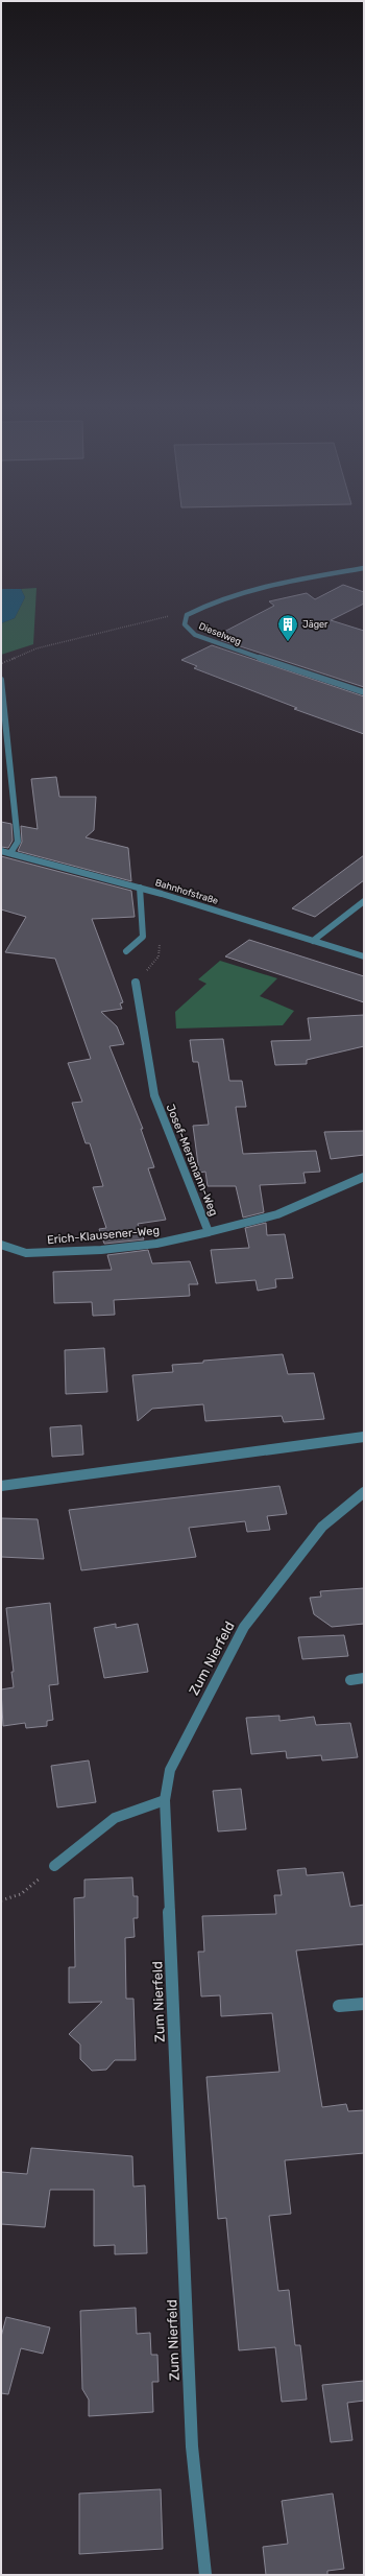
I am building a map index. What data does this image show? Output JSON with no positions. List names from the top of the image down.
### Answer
{
  "streets": {
    "street": [
      "Dieselweg",
      "Bahnhofstraße",
      "Josef-Mersmann-Weg",
      "Erich-Klausener-Weg",
      "Zum Nierfeld"
    ]
  },
  "crossings": [
    ["Josef-Mersmann-Weg", "Erich-Klausener-Weg"]
  ],
  "places": {
    "building": ["Jäger"]
  }
}
